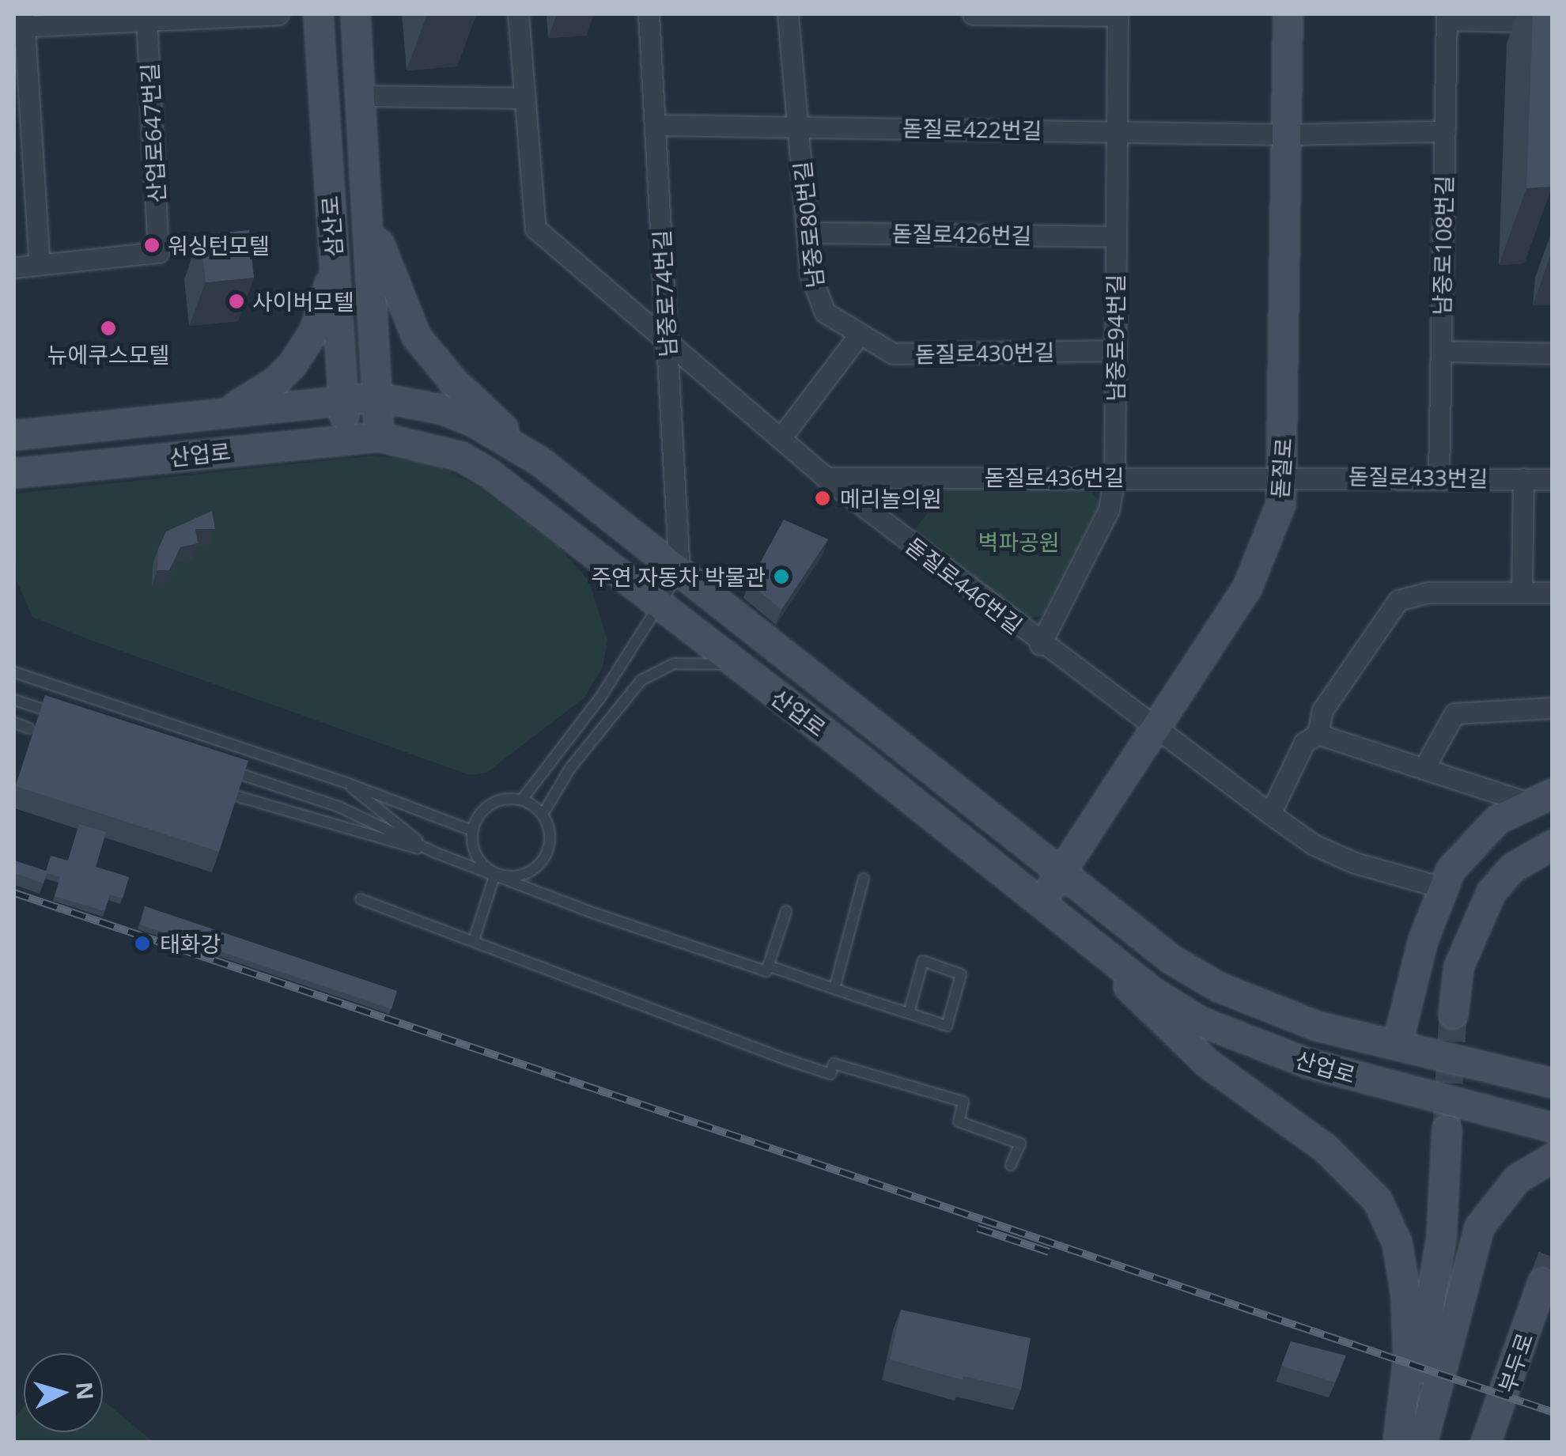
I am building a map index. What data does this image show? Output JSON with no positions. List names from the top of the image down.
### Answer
{
  "streets": {
    "main road": [
      "삼산로",
      "산업로",
      "돋질로",
      "부두로"
    ],
    "street": [
      "돋질로422번길",
      "산업로647번길",
      "남중로80번길",
      "돋질로426번길",
      "남중로108번길",
      "남중로74번길",
      "남중로94번길",
      "돋질로430번길",
      "돋질로436번길",
      "돋질로433번길",
      "돋질로446번길"
    ]
  },
  "crossings": [
    ["돋질로422번길", "남중로80번길"],
    ["돋질로422번길", "남중로108번길"],
    ["돋질로422번길", "남중로74번길"],
    ["돋질로422번길", "남중로94번길"],
    ["돋질로422번길", "돋질로"],
    ["남중로80번길", "돋질로426번길"],
    ["남중로80번길", "돋질로430번길"],
    ["삼산로", "산업로"],
    ["돋질로426번길", "남중로94번길"],
    ["남중로108번길", "돋질로433번길"],
    ["남중로74번길", "산업로"],
    ["남중로74번길", "돋질로446번길"],
    ["남중로94번길", "돋질로430번길"],
    ["남중로94번길", "돋질로436번길"],
    ["남중로94번길", "돋질로446번길"],
    ["산업로", "돋질로"],
    ["돋질로", "돋질로436번길"],
    ["돋질로", "돋질로433번길"],
    ["돋질로", "돋질로446번길"],
    ["돋질로436번길", "돋질로433번길"],
    ["돋질로436번길", "돋질로446번길"]
  ],
  "parks": ["벽파공원"],
  "places": [
    "워싱턴모텔",
    "사이버모텔",
    "뉴에쿠스모텔",
    "메리놀의원",
    "주연 자동차 박물관",
    "태화강"
  ],
  "north": "right"
}
